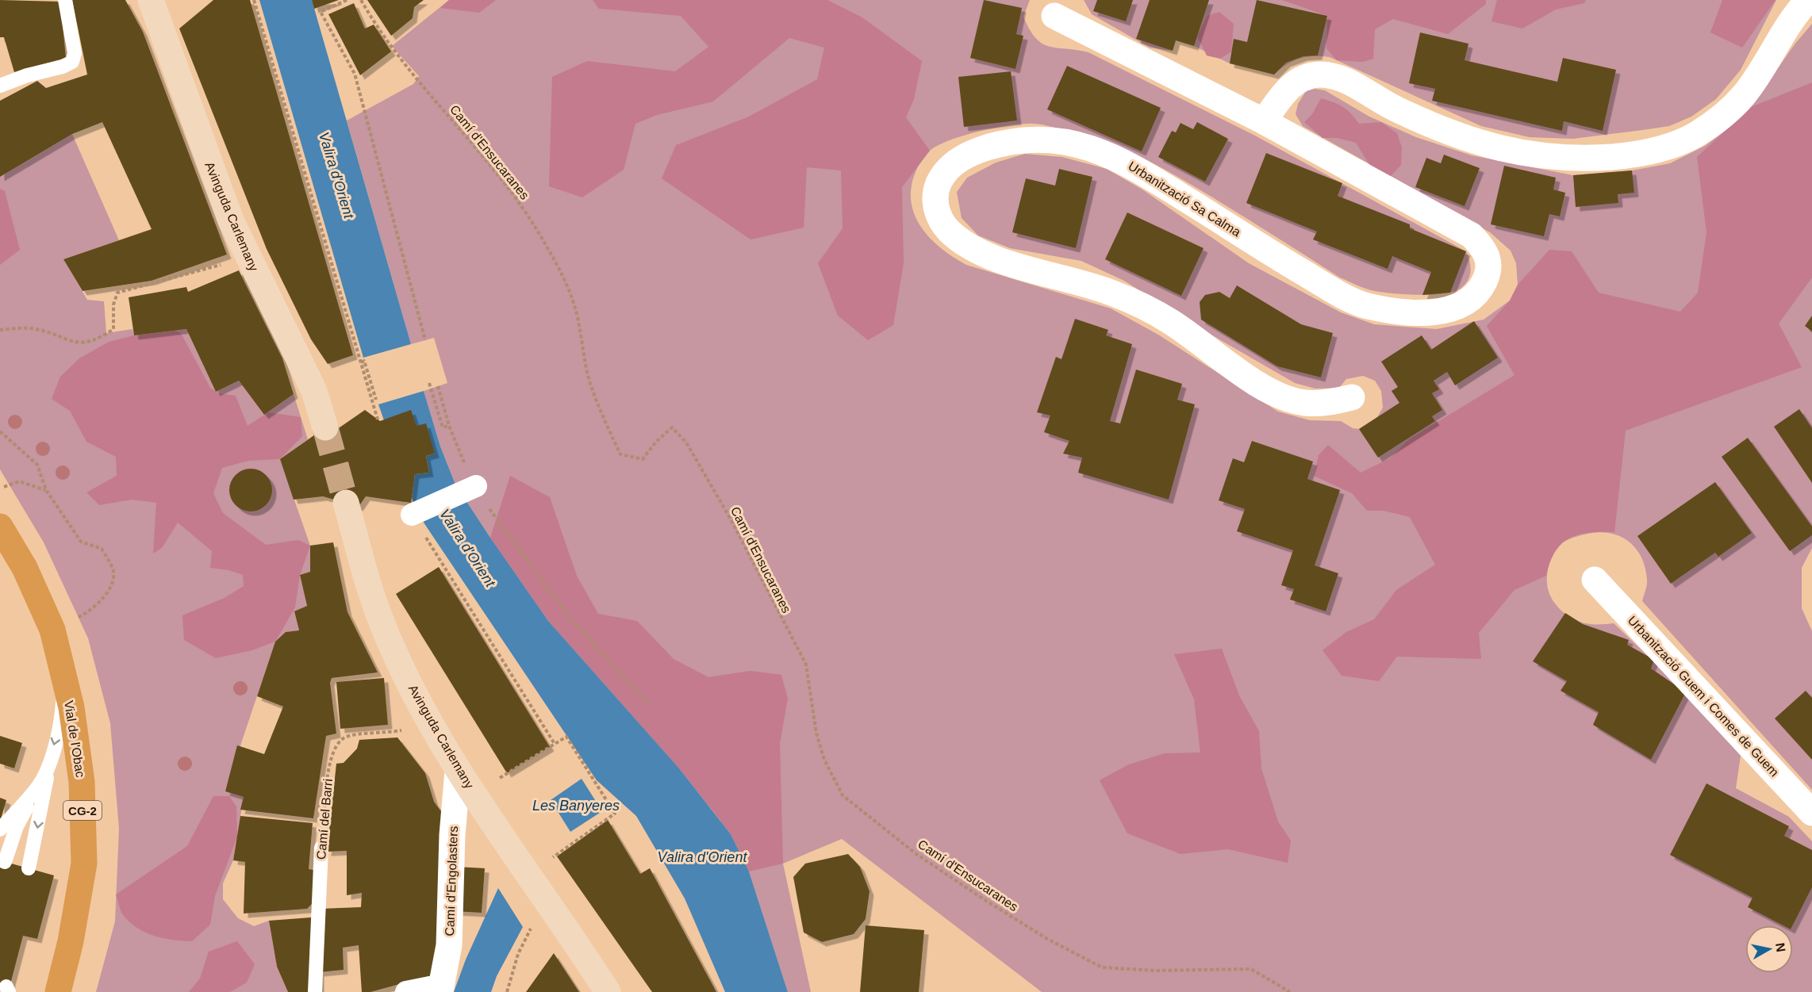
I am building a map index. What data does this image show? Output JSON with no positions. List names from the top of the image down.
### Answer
{
  "streets": {
    "highway": ["Vial de l'Obac", "CG-2"],
    "main road": ["Avinguda Carlemany"],
    "street": ["Urbanització Sa Calma", "Urbanització Guem i Comes de Guem", "Camí d'Engolasters"],
    "lane": ["Camí del Barri"],
    "path": ["Camí d'Ensucaranes"]
  },
  "crossings": [
    ["Avinguda Carlemany", "Camí del Barri"],
    ["Avinguda Carlemany", "Camí d'Engolasters"]
  ],
  "water": ["Valira d'Orient", "Les Banyeres"],
  "north": "right"
}
